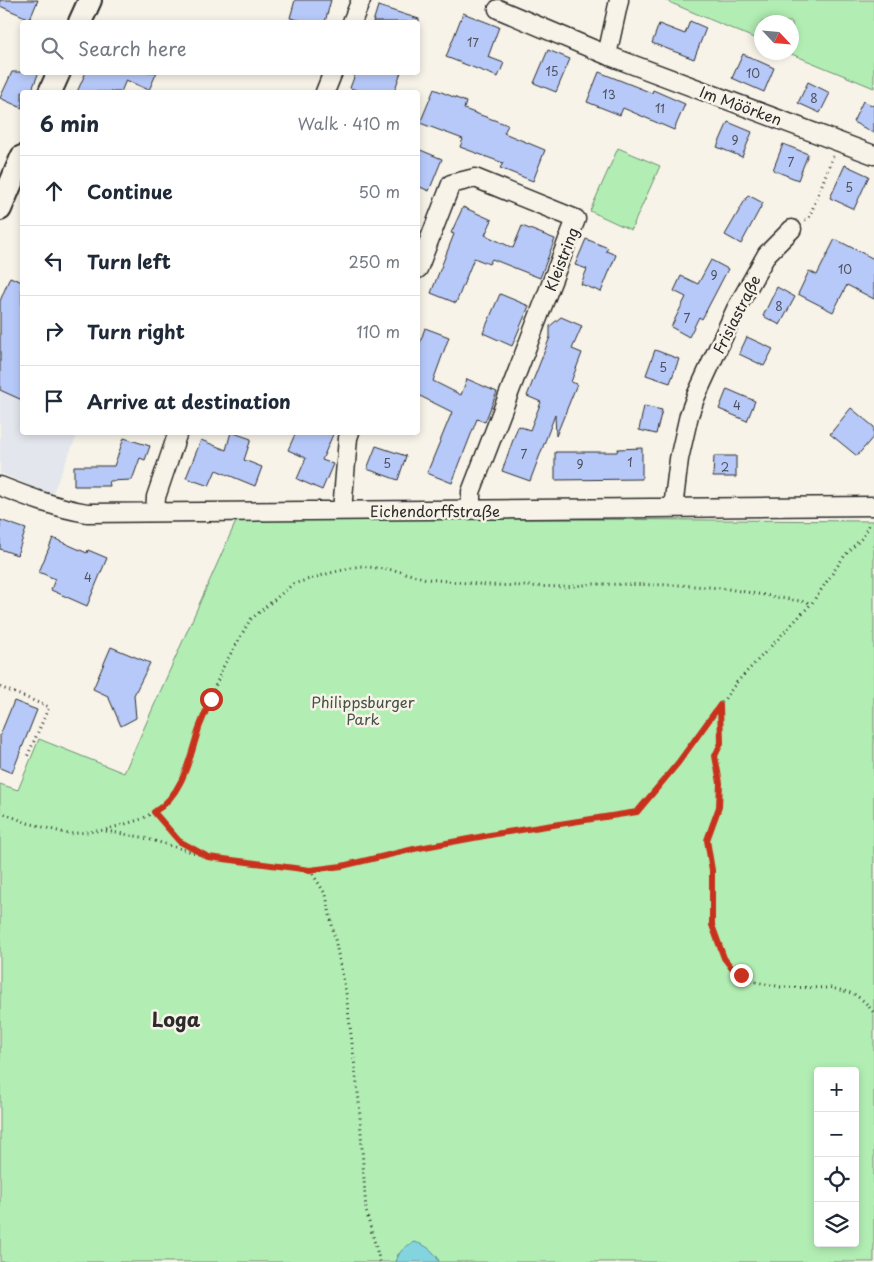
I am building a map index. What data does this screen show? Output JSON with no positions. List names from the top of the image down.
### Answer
{
  "streets": {
    "street": [
      "Im Möörken",
      "Kleistring",
      "Frisiastraße",
      "Eichendorffstraße"
    ]
  },
  "crossings": [
    ["Kleistring", "Eichendorffstraße"],
    ["Frisiastraße", "Eichendorffstraße"]
  ],
  "districts": ["Loga"],
  "parks": ["Philippsburger Park"],
  "house_numbers": [
    "17",
    "15",
    "10",
    "13",
    "8",
    "11",
    "9",
    "7",
    "5",
    "10",
    "9",
    "8",
    "7",
    "5",
    "4",
    "7",
    "1",
    "5",
    "9",
    "2",
    "4"
  ],
  "north": "bottom right",
  "page": {
    "search": "Search here",
    "heading": ["6 min", "Walk · 410 m"],
    "list": [
      ["Continue", "50 m"],
      ["Turn left", "250 m"],
      ["Turn right", "110 m"],
      "Arrive at destination"
    ],
    "map_buttons": ["+", "−"]
  }
}
